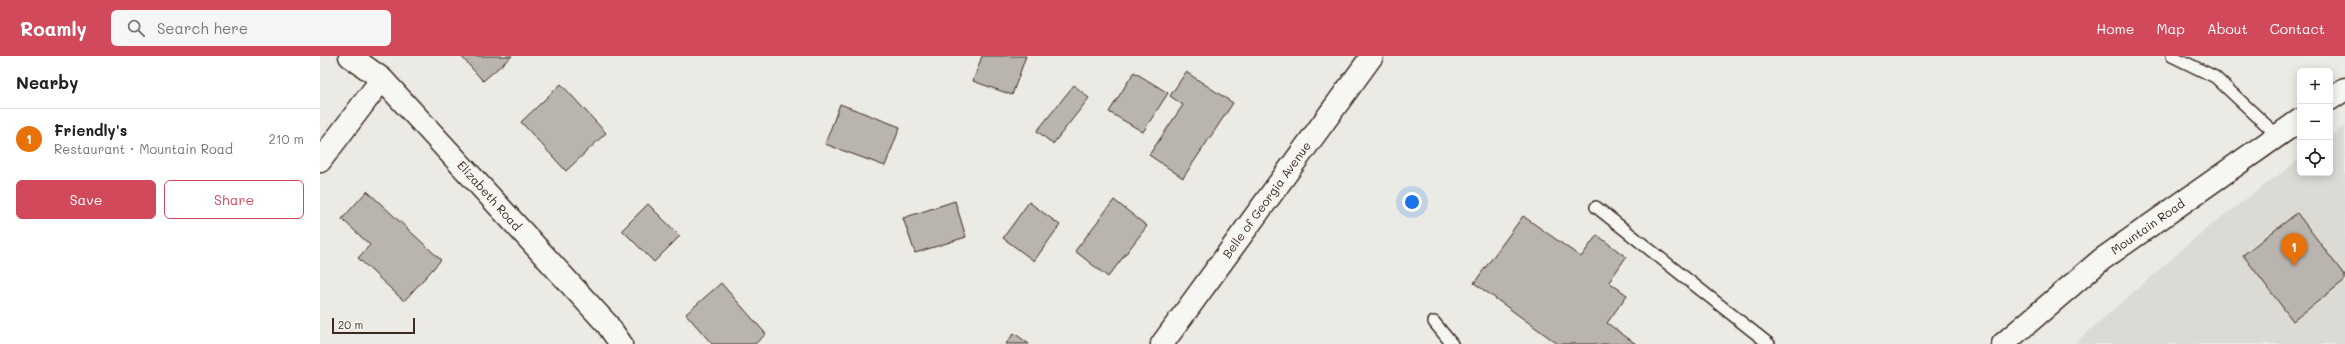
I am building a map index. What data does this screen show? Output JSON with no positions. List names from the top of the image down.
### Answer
{
  "streets": {
    "street": ["Elizabeth Road", "Belle of Georgia Avenue", "Mountain Road"]
  },
  "scale_bar": "20 m",
  "page": {
    "header": "Roamly",
    "search": "Search here",
    "nav": [
      "Home",
      "Map",
      "About",
      "Contact"
    ],
    "heading": "Nearby",
    "map_buttons": ["+", "−"],
    "list": [
      {
        "mark": "1",
        "name": "Friendly's",
        "note": "Restaurant · Mountain Road",
        "value": "210 m"
      }
    ],
    "buttons": ["Save", "Share"],
    "pins": "1",
    "scale": "20 m"
  }
}
